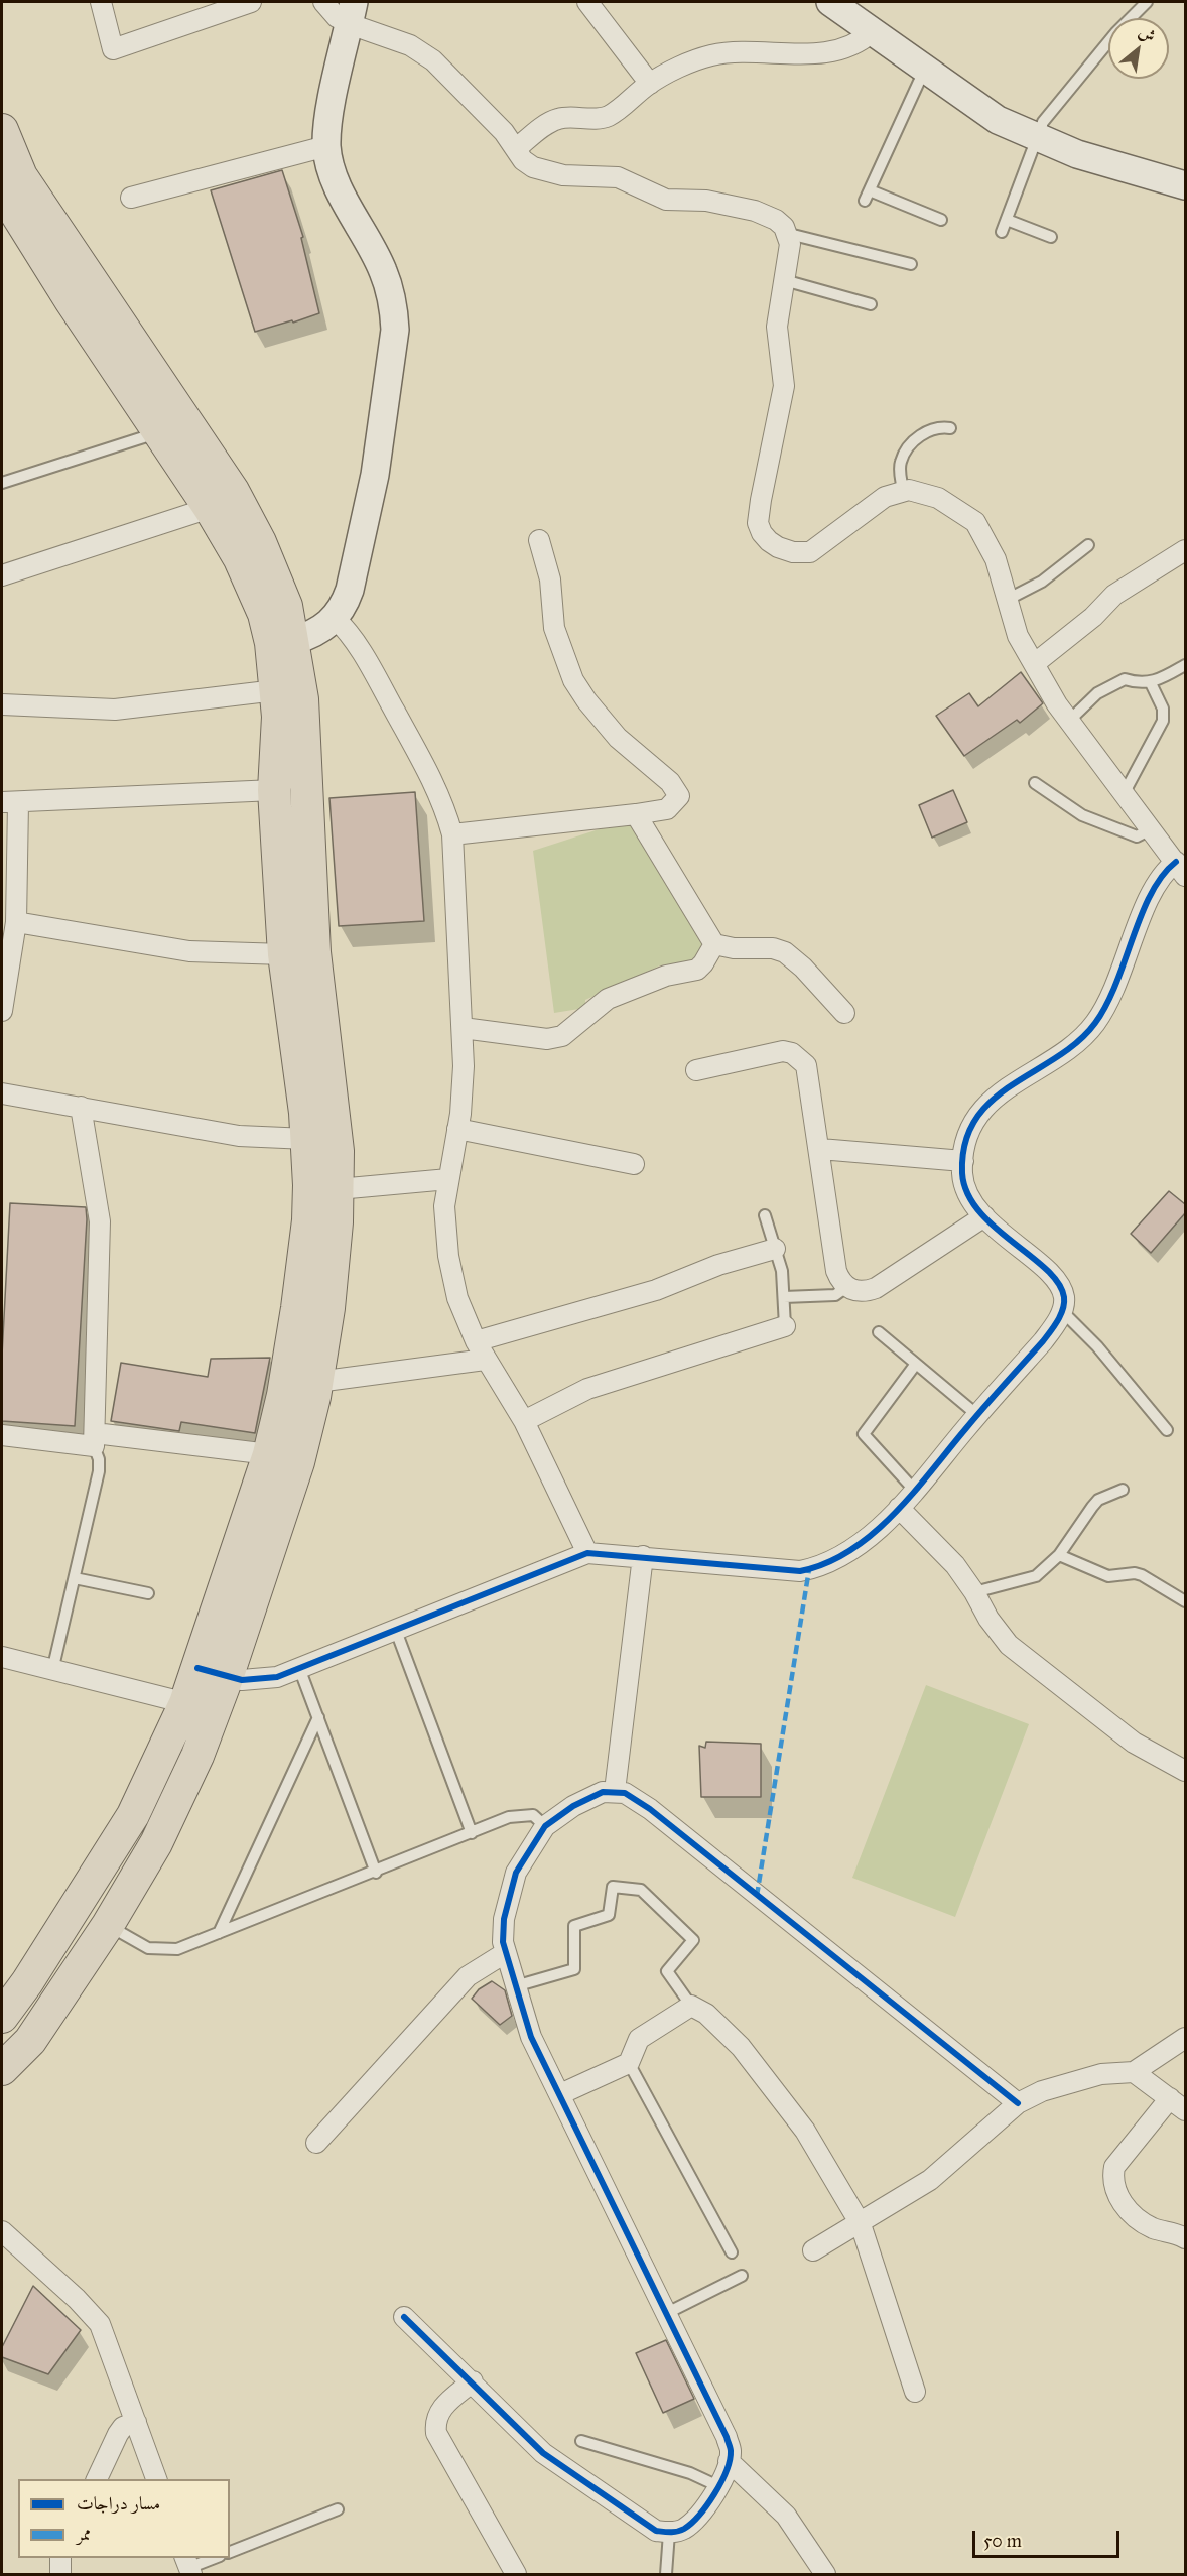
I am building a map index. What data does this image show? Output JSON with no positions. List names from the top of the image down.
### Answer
{
  "legend": ["مسار دراجات", "ممر"],
  "scale_bar": "50 m",
  "north": "top right"
}
